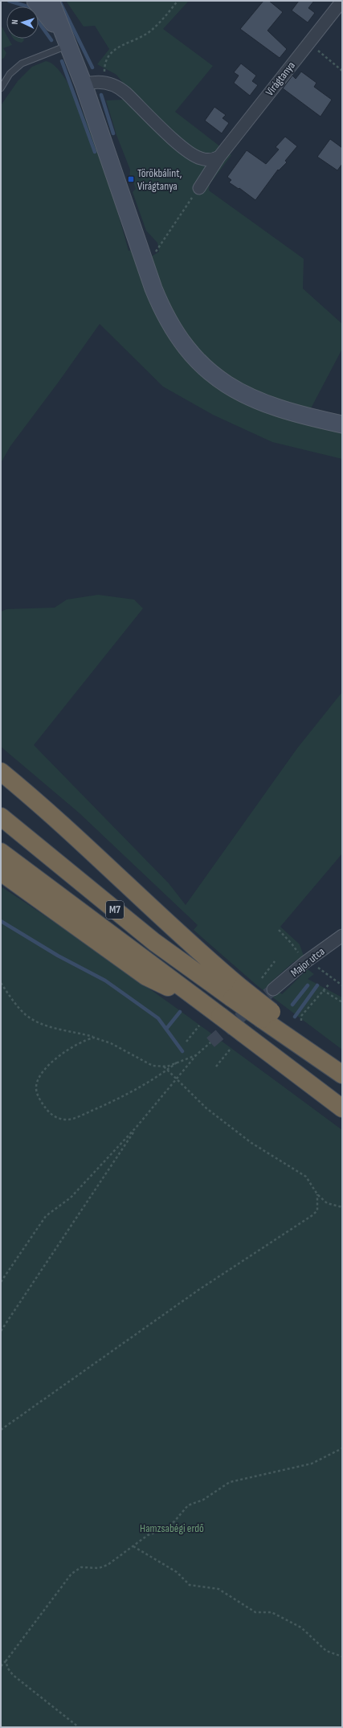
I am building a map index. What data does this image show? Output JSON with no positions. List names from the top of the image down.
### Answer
{
  "streets": {
    "highway": ["M7"],
    "street": ["Virágtanya", "Major utca"]
  },
  "parks": ["Hamzsabégi erdő"],
  "places": {
    "transit": ["Törökbálint, Virágtanya"]
  },
  "north": "left"
}
